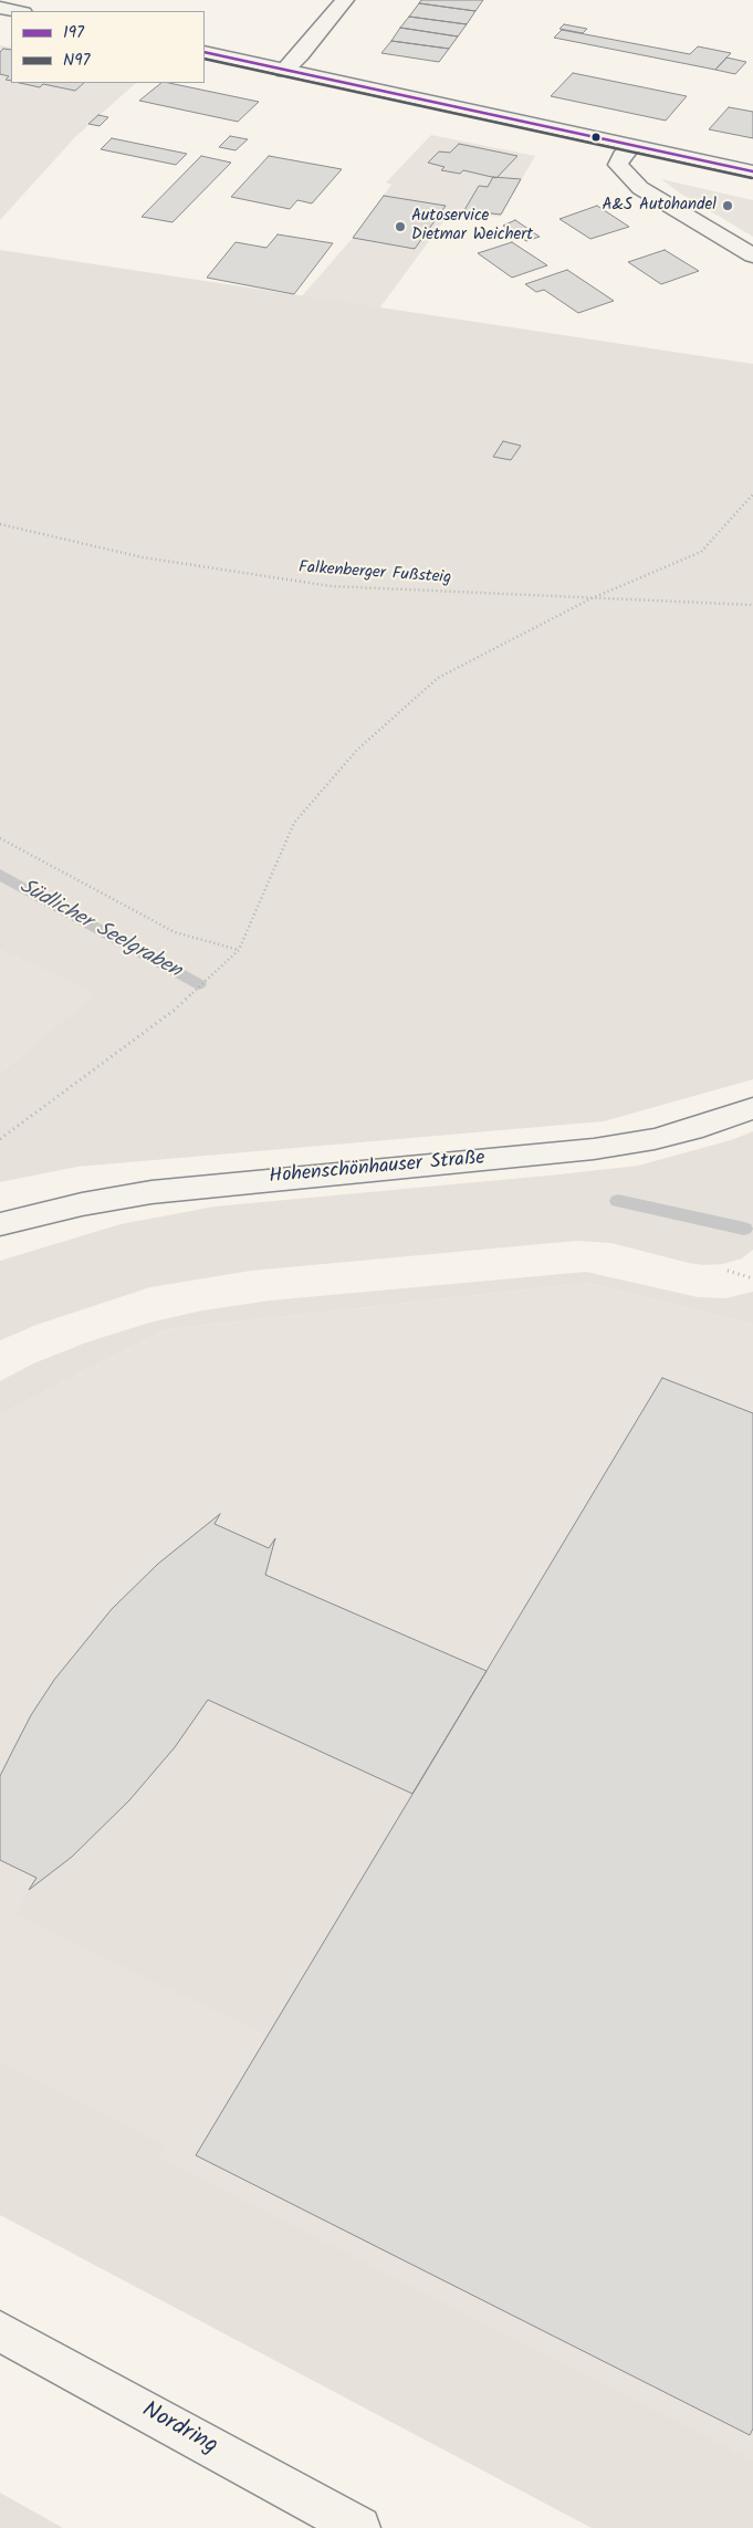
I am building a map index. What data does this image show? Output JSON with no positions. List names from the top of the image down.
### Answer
{
  "streets": {
    "street": ["Hohenschönhauser Straße", "Nordring"],
    "path": ["Falkenberger Fußsteig"]
  },
  "water": ["Südlicher Seelgraben"],
  "places": ["A&S Autohandel", "Autoservice Dietmar Weichert"],
  "lines": ["transit line 197", "transit line N97"],
  "legend": ["197", "N97"]
}
